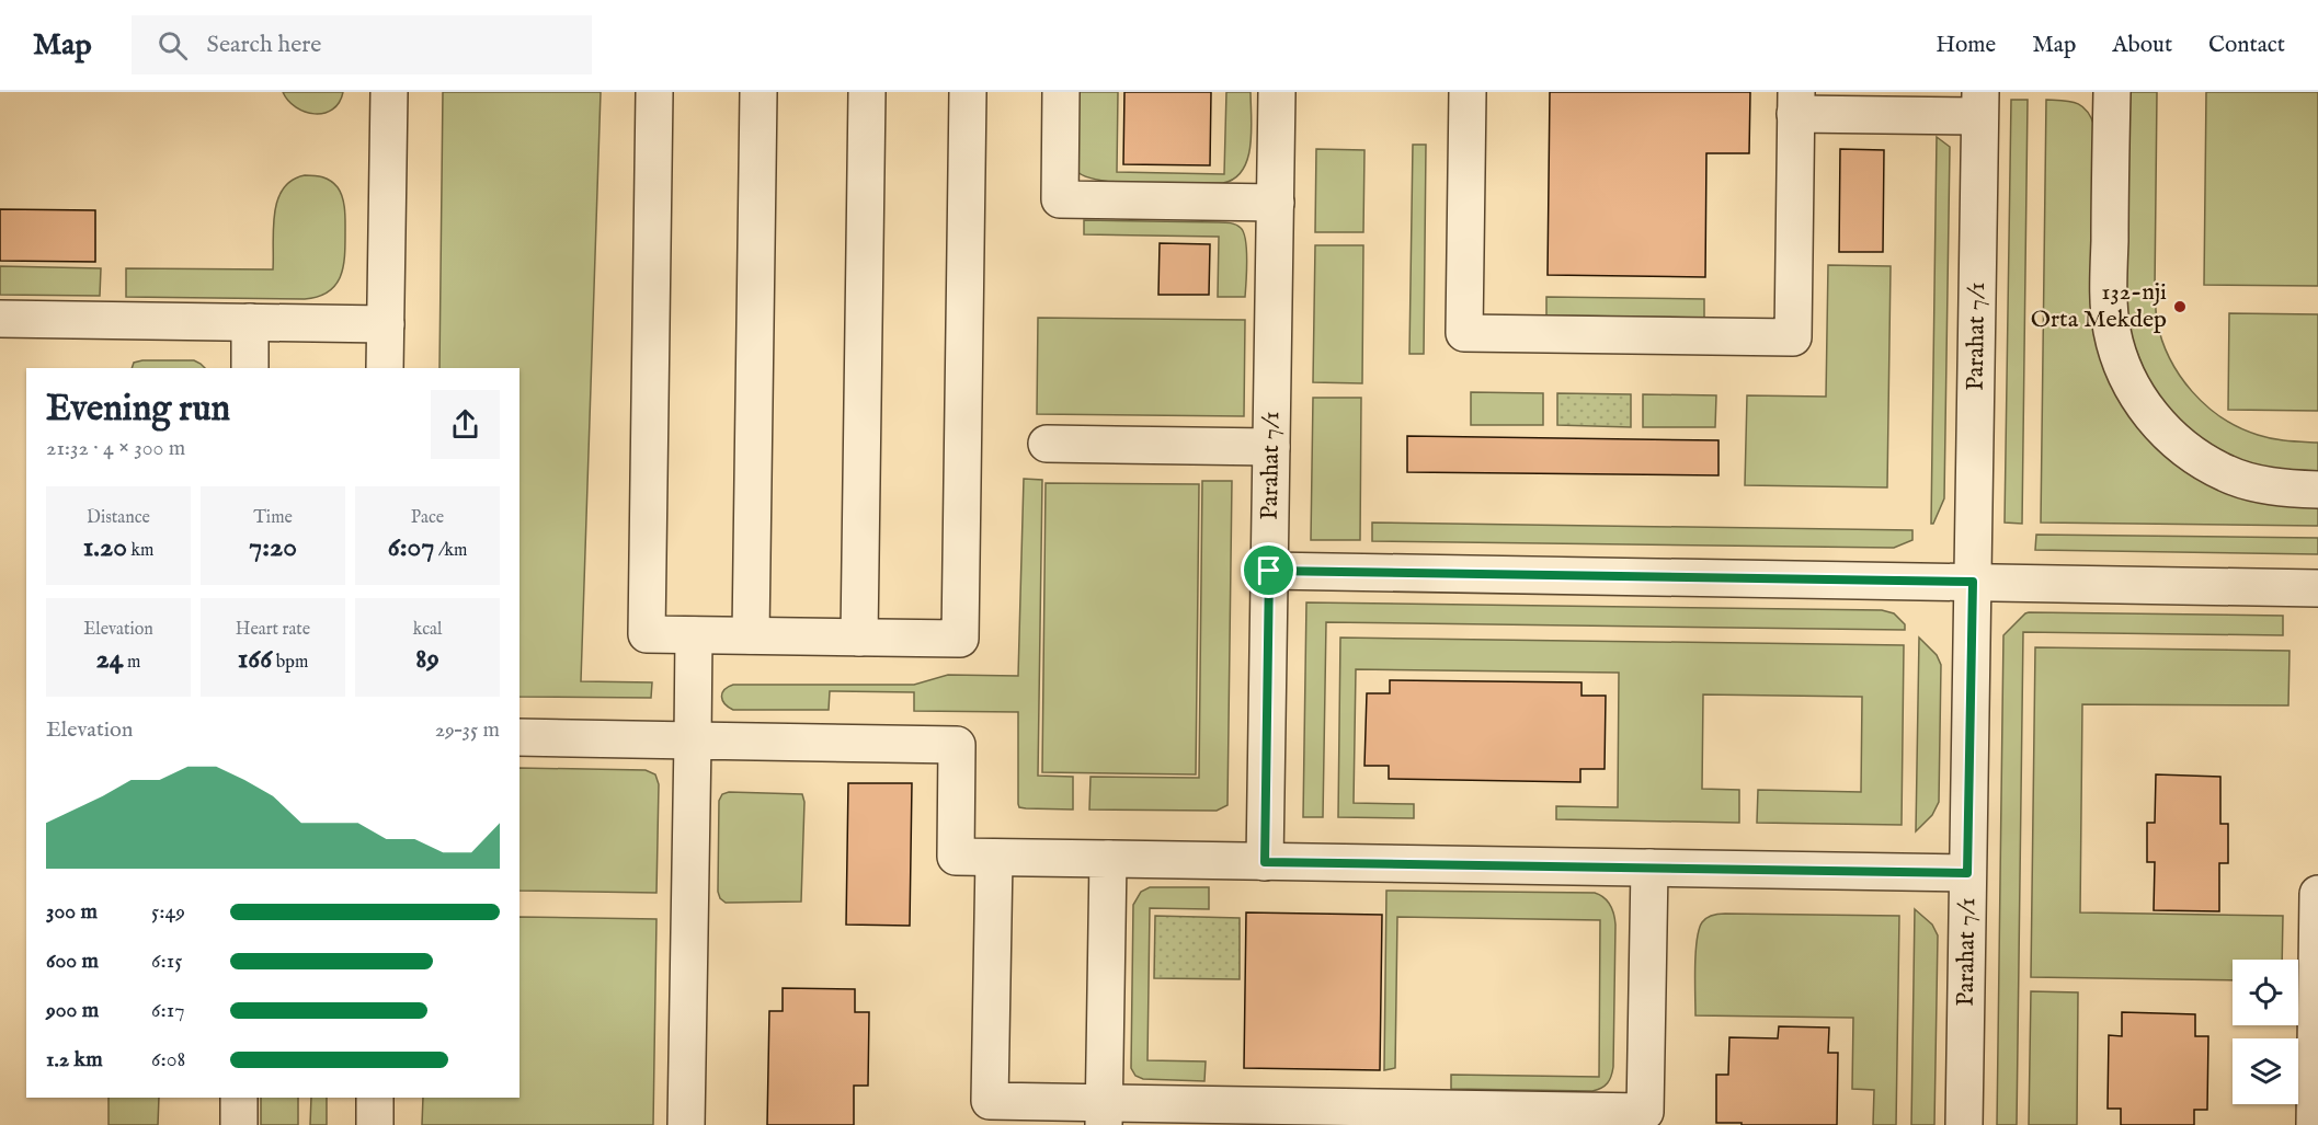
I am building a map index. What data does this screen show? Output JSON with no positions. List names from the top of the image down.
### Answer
{
  "streets": {
    "street": ["Parahat 7/1"]
  },
  "places": ["132-nji Orta Mekdep"],
  "page": {
    "header": "Map",
    "search": "Search here",
    "nav": [
      "Home",
      "Map",
      "About",
      "Contact"
    ],
    "heading": ["Evening run", "21:32 · 4 × 300 m"],
    "stats": [
      ["Distance", "1.20 km"],
      ["Time", "7:20"],
      ["Pace", "6:07 /km"],
      ["Elevation", "24 m"],
      ["Heart rate", "166 bpm"],
      ["kcal", "89"]
    ],
    "chart": ["Elevation", "29–35 m"],
    "list": [
      {
        "name": "300 m",
        "note": "5:49"
      },
      {
        "name": "600 m",
        "note": "6:15"
      },
      {
        "name": "900 m",
        "note": "6:17"
      },
      {
        "name": "1.2 km",
        "note": "6:08"
      }
    ]
  }
}
